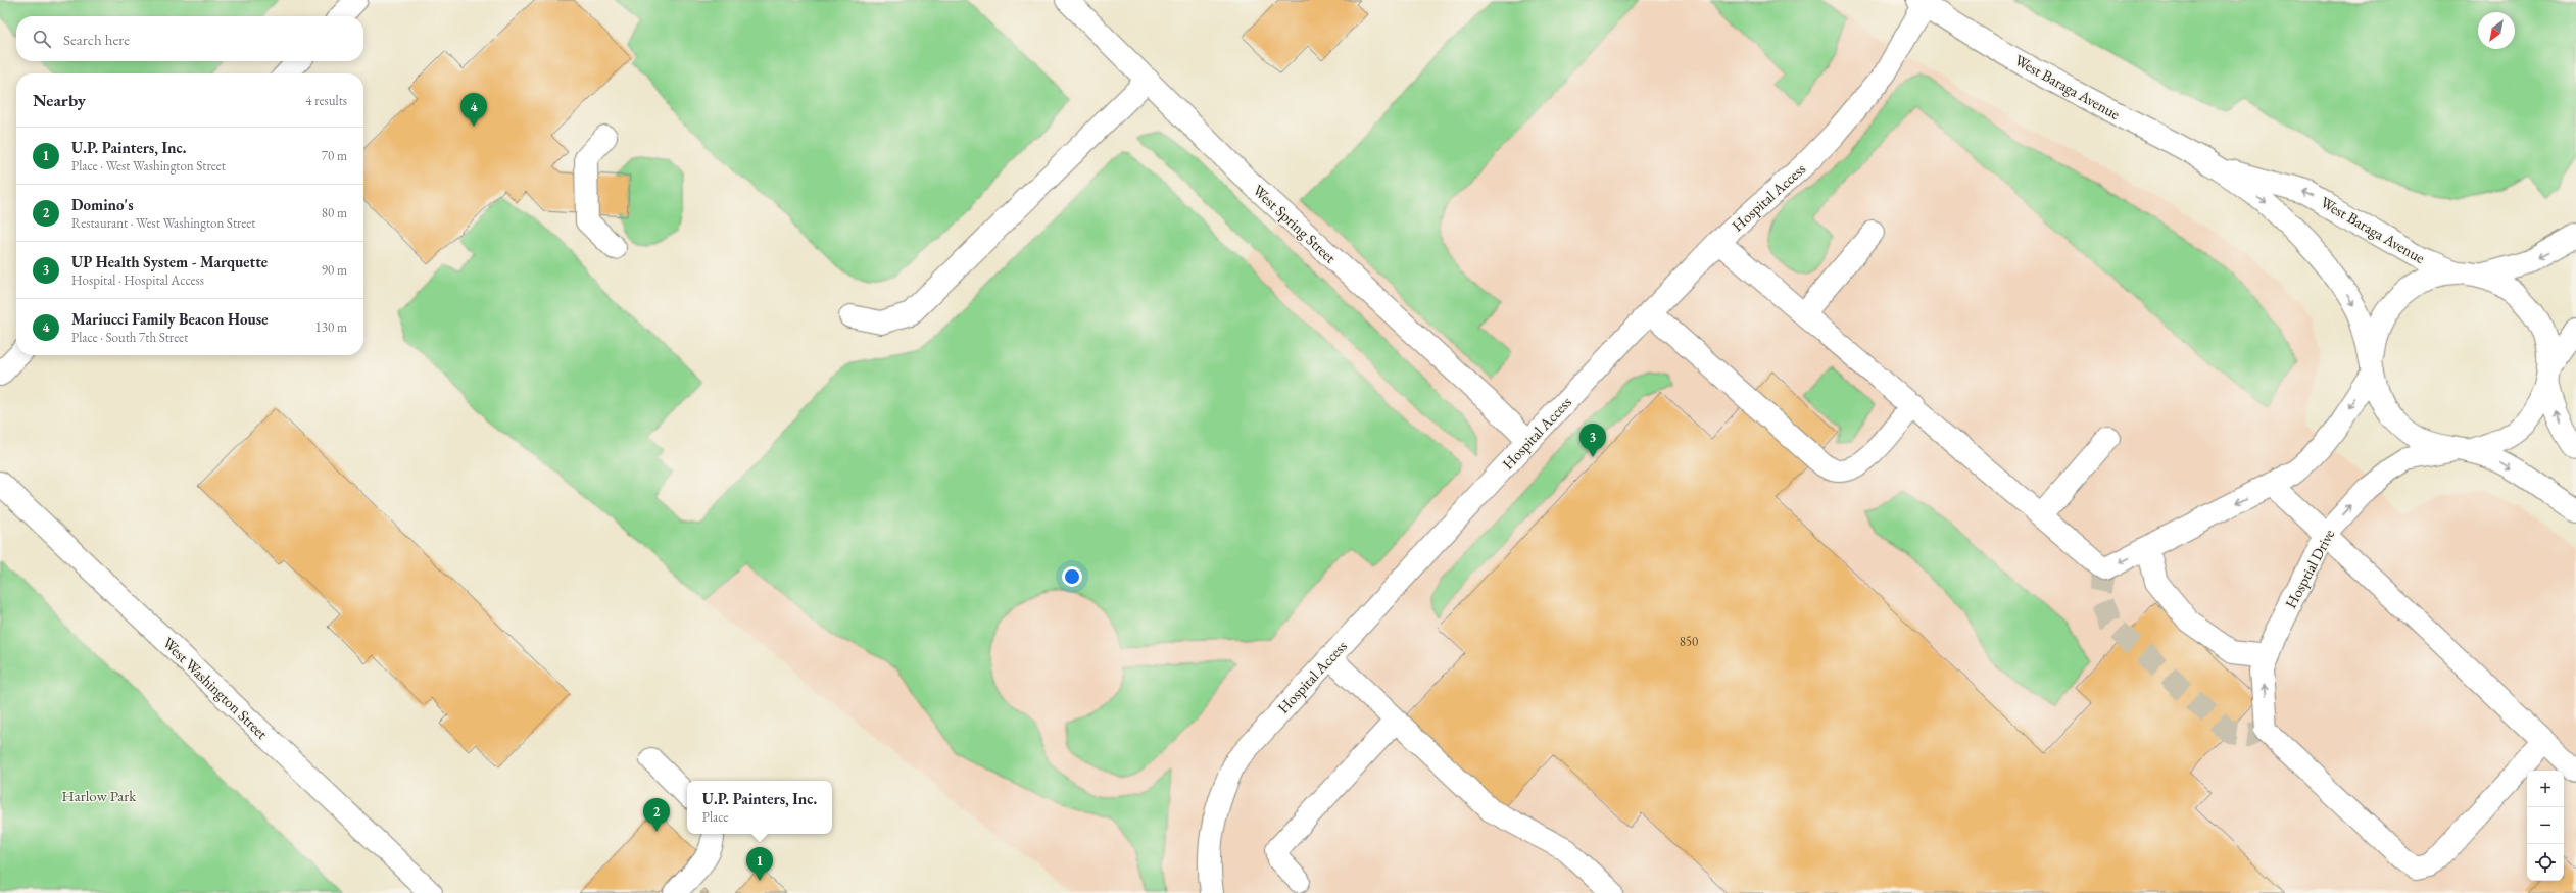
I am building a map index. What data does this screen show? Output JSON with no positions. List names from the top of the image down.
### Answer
{
  "streets": {
    "street": [
      "West Baraga Avenue",
      "Hospital Access",
      "West Spring Street",
      "Hosptial Drive",
      "West Washington Street"
    ]
  },
  "crossings": [
    ["West Baraga Avenue", "Hospital Access"],
    ["West Baraga Avenue", "Hosptial Drive"],
    ["Hospital Access", "West Spring Street"]
  ],
  "parks": ["Harlow Park"],
  "house_numbers": ["850"],
  "north": "bottom left",
  "page": {
    "search": "Search here",
    "heading": ["Nearby", "4 results"],
    "pins": [
      "4",
      "3",
      "2",
      "1"
    ],
    "list": [
      {
        "mark": "1",
        "name": "U.P. Painters, Inc.",
        "note": "Place · West Washington Street",
        "value": "70 m"
      },
      {
        "mark": "2",
        "name": "Domino's",
        "note": "Restaurant · West Washington Street",
        "value": "80 m"
      },
      {
        "mark": "3",
        "name": "UP Health System - Marquette",
        "note": "Hospital · Hospital Access",
        "value": "90 m"
      },
      {
        "mark": "4",
        "name": "Mariucci Family Beacon House",
        "note": "Place · South 7th Street",
        "value": "130 m"
      }
    ],
    "map_buttons": ["+", "−"],
    "popup": ["U.P. Painters, Inc.", "Place"]
  }
}
